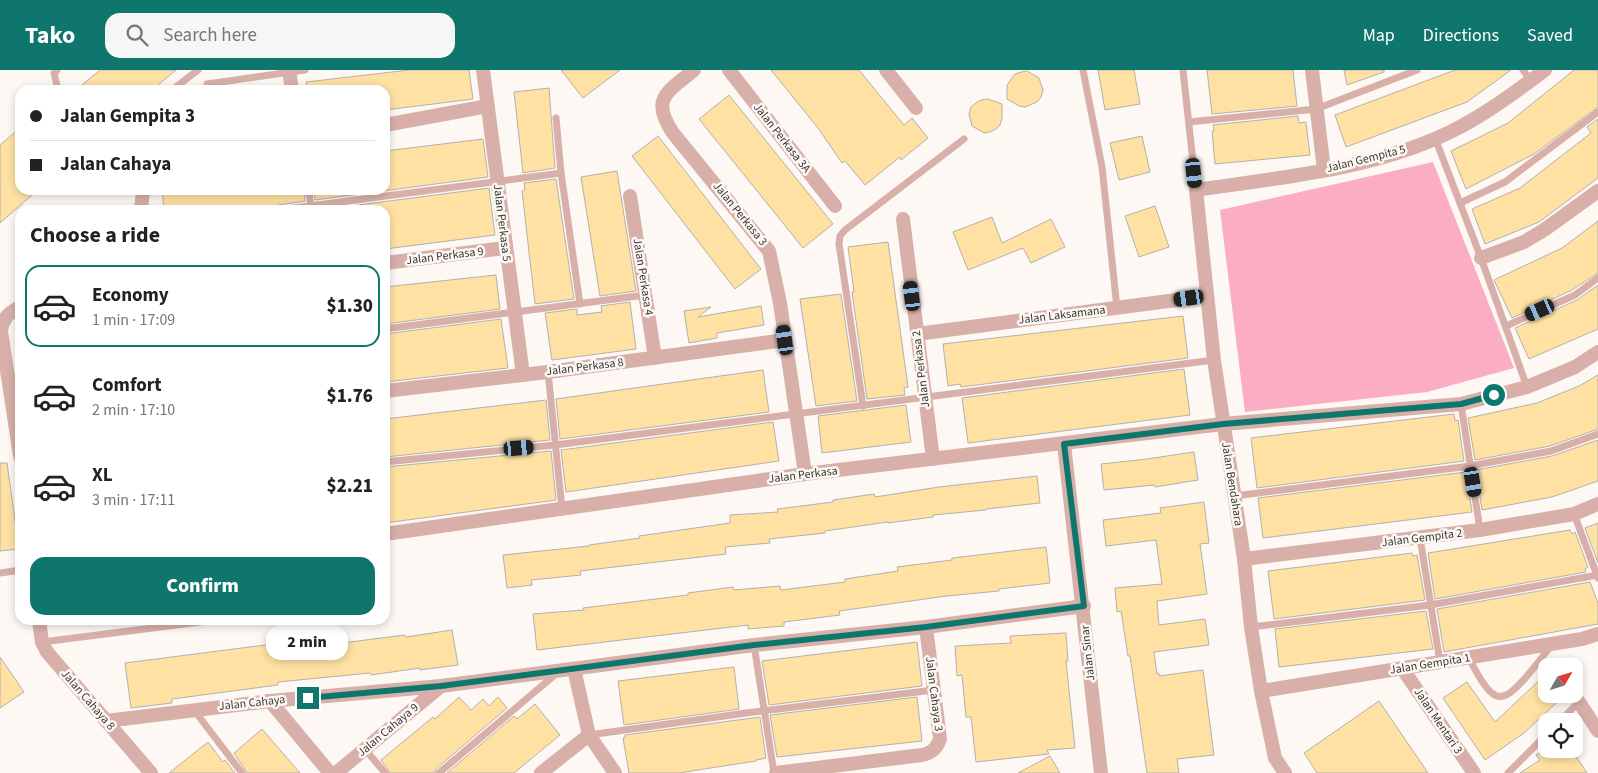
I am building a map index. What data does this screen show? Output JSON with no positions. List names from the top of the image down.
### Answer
{
  "streets": {
    "street": [
      "Jalan Perkasa 3A",
      "Jalan Gempita 5",
      "Jalan Perkasa 3",
      "Jalan Perkasa 5",
      "Jalan Perkasa 9",
      "Jalan Perkasa 4",
      "Jalan Laksamana",
      "Jalan Perkasa 8",
      "Jalan Perkasa 2",
      "Jalan Perkasa",
      "Jalan Bendahara",
      "Jalan Gempita 2",
      "Jalan Sinar",
      "Jalan Gempita 1",
      "Jalan Cahaya 3",
      "Jalan Cahaya 8",
      "Jalan Cahaya",
      "Jalan Mentari 3",
      "Jalan Cahaya 9"
    ]
  },
  "crossings": [
    ["Jalan Gempita 5", "Jalan Bendahara"],
    ["Jalan Perkasa 3", "Jalan Perkasa 8"],
    ["Jalan Perkasa 3", "Jalan Perkasa"],
    ["Jalan Perkasa 5", "Jalan Perkasa 9"],
    ["Jalan Perkasa 5", "Jalan Perkasa 8"],
    ["Jalan Perkasa 4", "Jalan Perkasa 8"],
    ["Jalan Laksamana", "Jalan Perkasa 2"],
    ["Jalan Laksamana", "Jalan Bendahara"],
    ["Jalan Perkasa 2", "Jalan Perkasa"],
    ["Jalan Perkasa", "Jalan Bendahara"],
    ["Jalan Perkasa", "Jalan Sinar"],
    ["Jalan Bendahara", "Jalan Gempita 2"],
    ["Jalan Bendahara", "Jalan Gempita 1"],
    ["Jalan Sinar", "Jalan Cahaya"],
    ["Jalan Gempita 1", "Jalan Mentari 3"],
    ["Jalan Cahaya 3", "Jalan Cahaya"],
    ["Jalan Cahaya 8", "Jalan Cahaya"],
    ["Jalan Cahaya", "Jalan Cahaya 9"]
  ],
  "north": "top right",
  "page": {
    "header": "Tako",
    "search": "Search here",
    "nav": ["Map", "Directions", "Saved"],
    "banner": ["Jalan Gempita 3", "Jalan Cahaya"],
    "heading": "Choose a ride",
    "list": [
      {
        "name": "Economy",
        "note": "1 min · 17:09",
        "value": "$1.30"
      },
      {
        "name": "Comfort",
        "note": "2 min · 17:10",
        "value": "$1.76"
      },
      {
        "name": "XL",
        "note": "3 min · 17:11",
        "value": "$2.21"
      }
    ],
    "buttons": "Confirm",
    "bubble": "2 min"
  }
}
